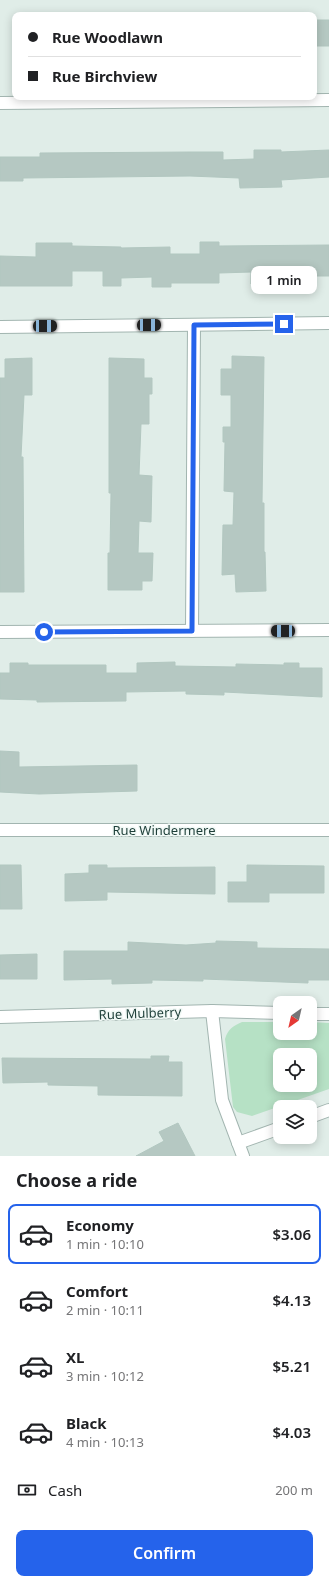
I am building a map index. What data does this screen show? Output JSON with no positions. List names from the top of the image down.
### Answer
{
  "streets": {
    "street": ["Rue Windermere", "Rue Mulberry"]
  },
  "north": "bottom left",
  "page": {
    "banner": ["Rue Woodlawn", "Rue Birchview"],
    "bubble": "1 min",
    "heading": "Choose a ride",
    "list": [
      {
        "name": "Economy",
        "note": "1 min · 10:10",
        "value": "$3.06"
      },
      {
        "name": "Comfort",
        "note": "2 min · 10:11",
        "value": "$4.13"
      },
      {
        "name": "XL",
        "note": "3 min · 10:12",
        "value": "$5.21"
      },
      {
        "name": "Black",
        "note": "4 min · 10:13",
        "value": "$4.03"
      }
    ],
    "pay": ["Cash", "200 m"],
    "buttons": "Confirm"
  }
}
